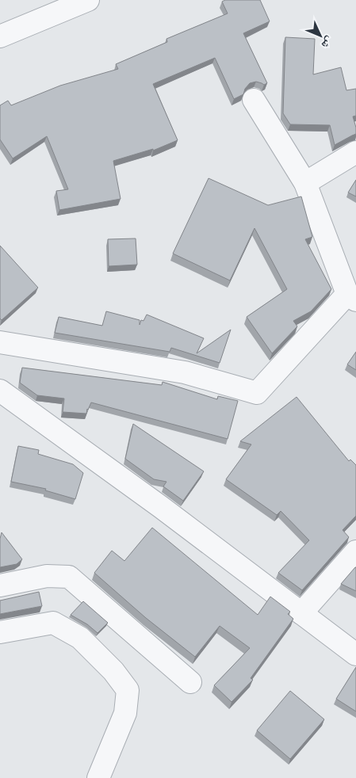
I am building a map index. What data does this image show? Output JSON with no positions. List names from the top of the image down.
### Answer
{
  "north": "bottom right"
}
